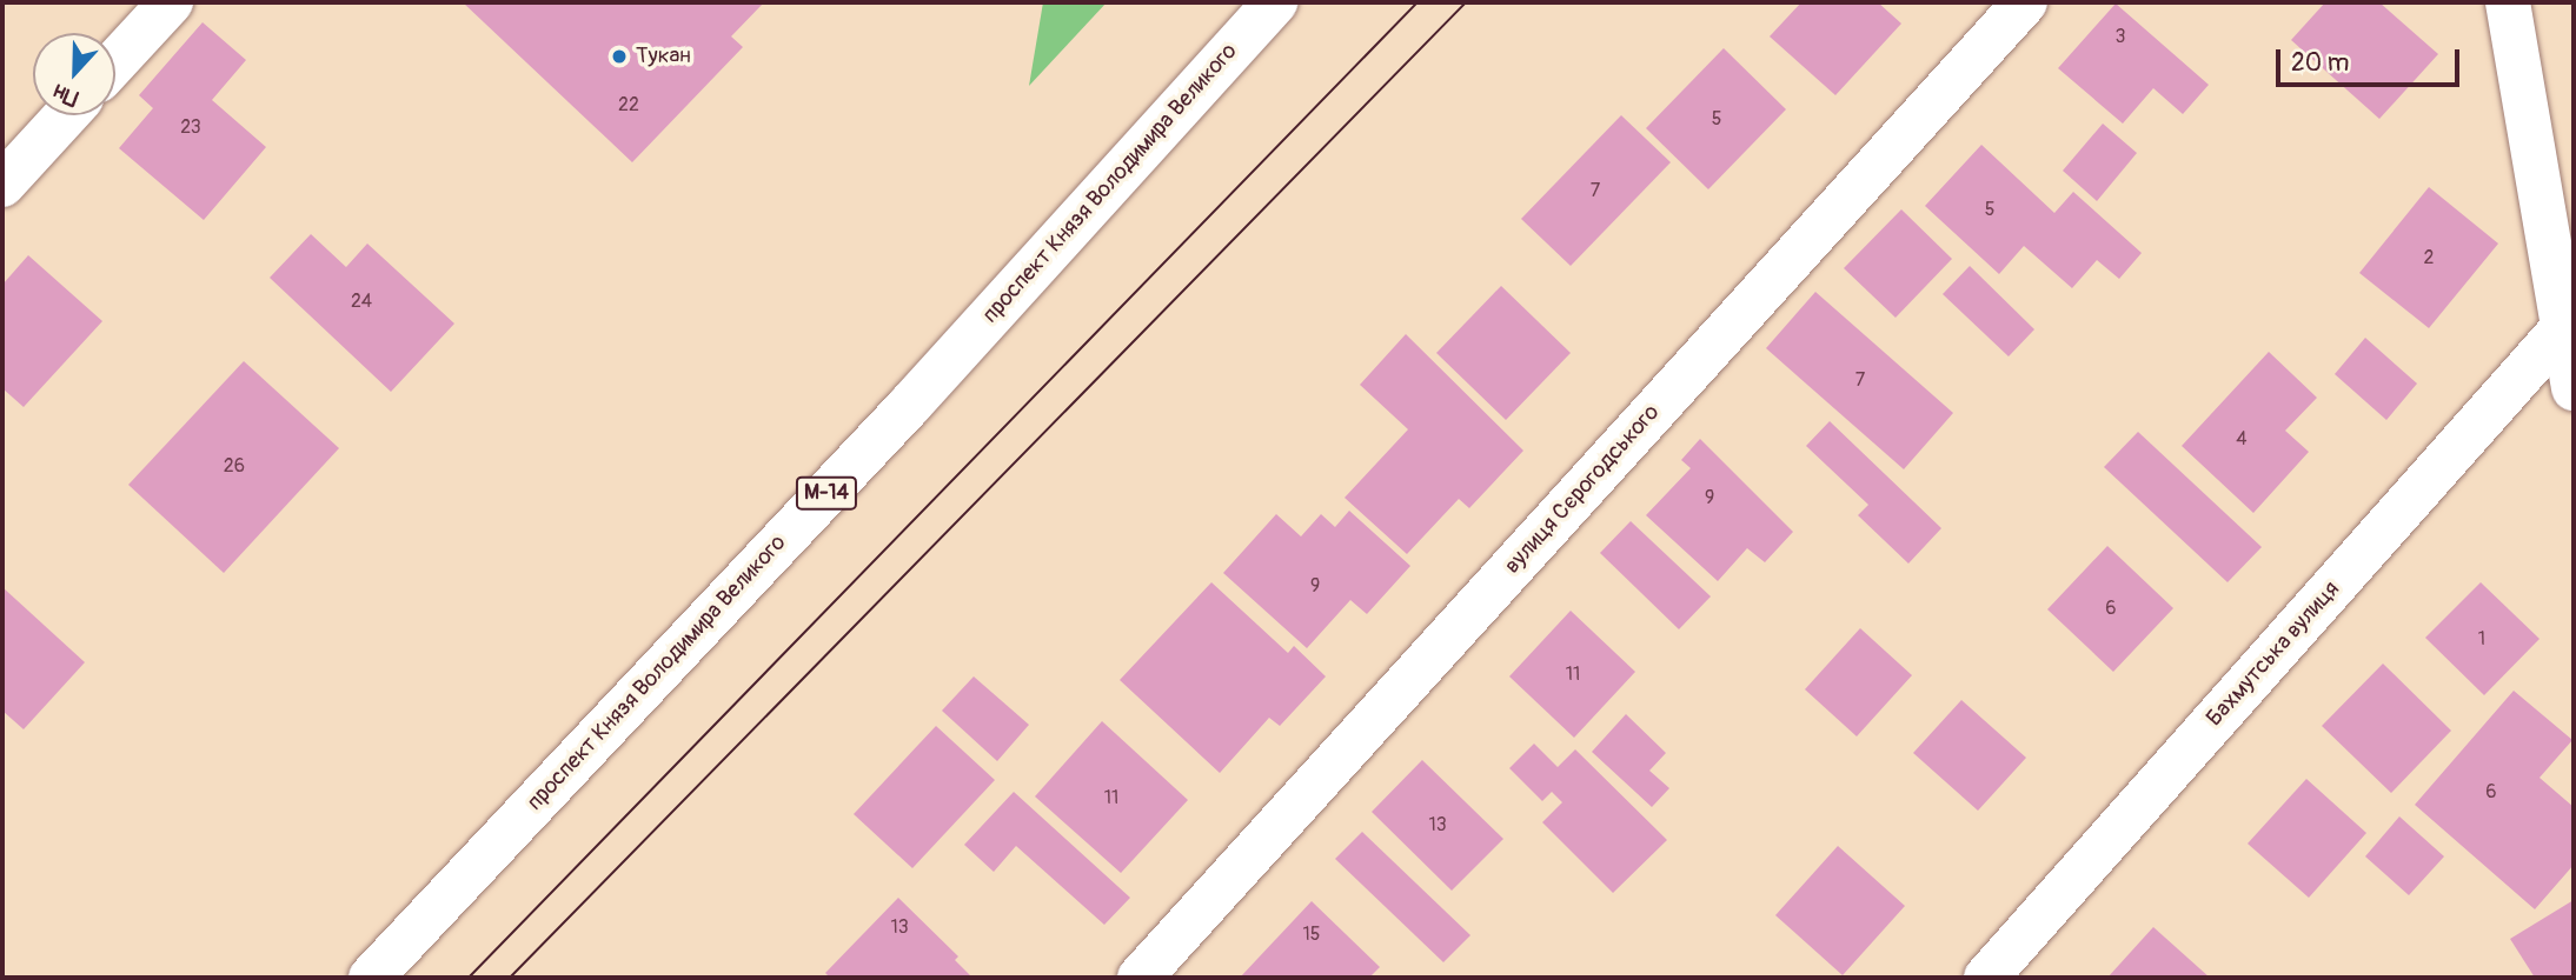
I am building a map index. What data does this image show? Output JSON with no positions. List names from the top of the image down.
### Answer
{
  "streets": {
    "street": [
      "проспект Князя Володимира Великого",
      "вулиця Сєрогодського",
      "М-14",
      "Бахмутська вулиця"
    ]
  },
  "places": ["Тукан"],
  "house_numbers": [
    "3",
    "22",
    "5",
    "23",
    "7",
    "5",
    "2",
    "24",
    "7",
    "4",
    "26",
    "9",
    "9",
    "6",
    "1",
    "11",
    "6",
    "11",
    "13",
    "13",
    "15"
  ],
  "scale_bar": "20 m",
  "north": "bottom"
}
